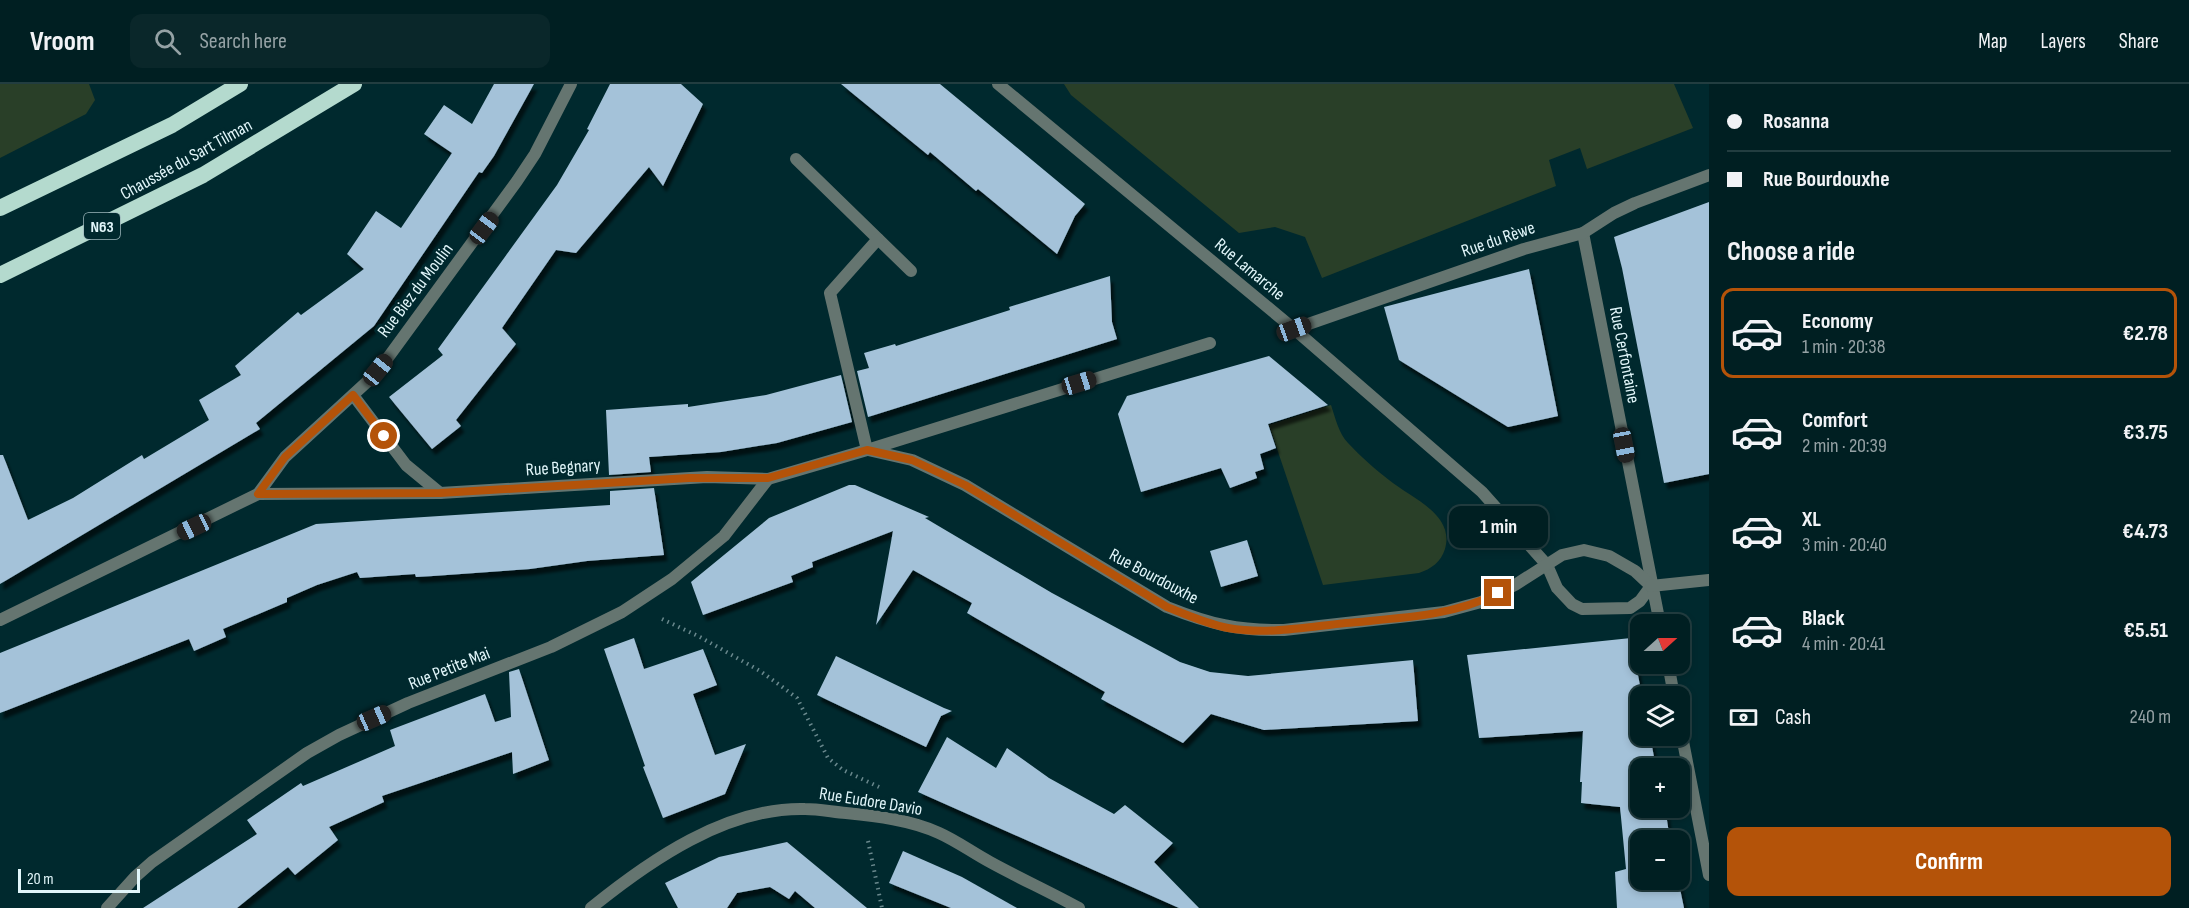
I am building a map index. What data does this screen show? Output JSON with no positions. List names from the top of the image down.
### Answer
{
  "streets": {
    "highway": ["Chaussée du Sart Tilman", "N63"],
    "street": [
      "Rue du Rèwe",
      "Rue Lamarche",
      "Rue Biez du Moulin",
      "Rue Cerfontaine",
      "Rue Begnary",
      "Rue Bourdouxhe",
      "Rue Petite Mai",
      "Rue Eudore Davio"
    ]
  },
  "crossings": [
    ["Rue du Rèwe", "Rue Lamarche"],
    ["Rue du Rèwe", "Rue Cerfontaine"],
    ["Rue Lamarche", "Rue Cerfontaine"],
    ["Rue Lamarche", "Rue Bourdouxhe"],
    ["Rue Biez du Moulin", "Rue Begnary"],
    ["Rue Begnary", "Rue Bourdouxhe"],
    ["Rue Begnary", "Rue Petite Mai"]
  ],
  "scale_bar": "20 m",
  "north": "right",
  "page": {
    "header": "Vroom",
    "search": "Search here",
    "nav": ["Map", "Layers", "Share"],
    "banner": ["Rosanna", "Rue Bourdouxhe"],
    "heading": "Choose a ride",
    "list": [
      {
        "name": "Economy",
        "note": "1 min · 20:38",
        "value": "€2.78"
      },
      {
        "name": "Comfort",
        "note": "2 min · 20:39",
        "value": "€3.75"
      },
      {
        "name": "XL",
        "note": "3 min · 20:40",
        "value": "€4.73"
      },
      {
        "name": "Black",
        "note": "4 min · 20:41",
        "value": "€5.51"
      }
    ],
    "bubble": "1 min",
    "map_buttons": ["+", "−"],
    "pay": ["Cash", "240 m"],
    "buttons": "Confirm",
    "scale": "20 m"
  }
}
